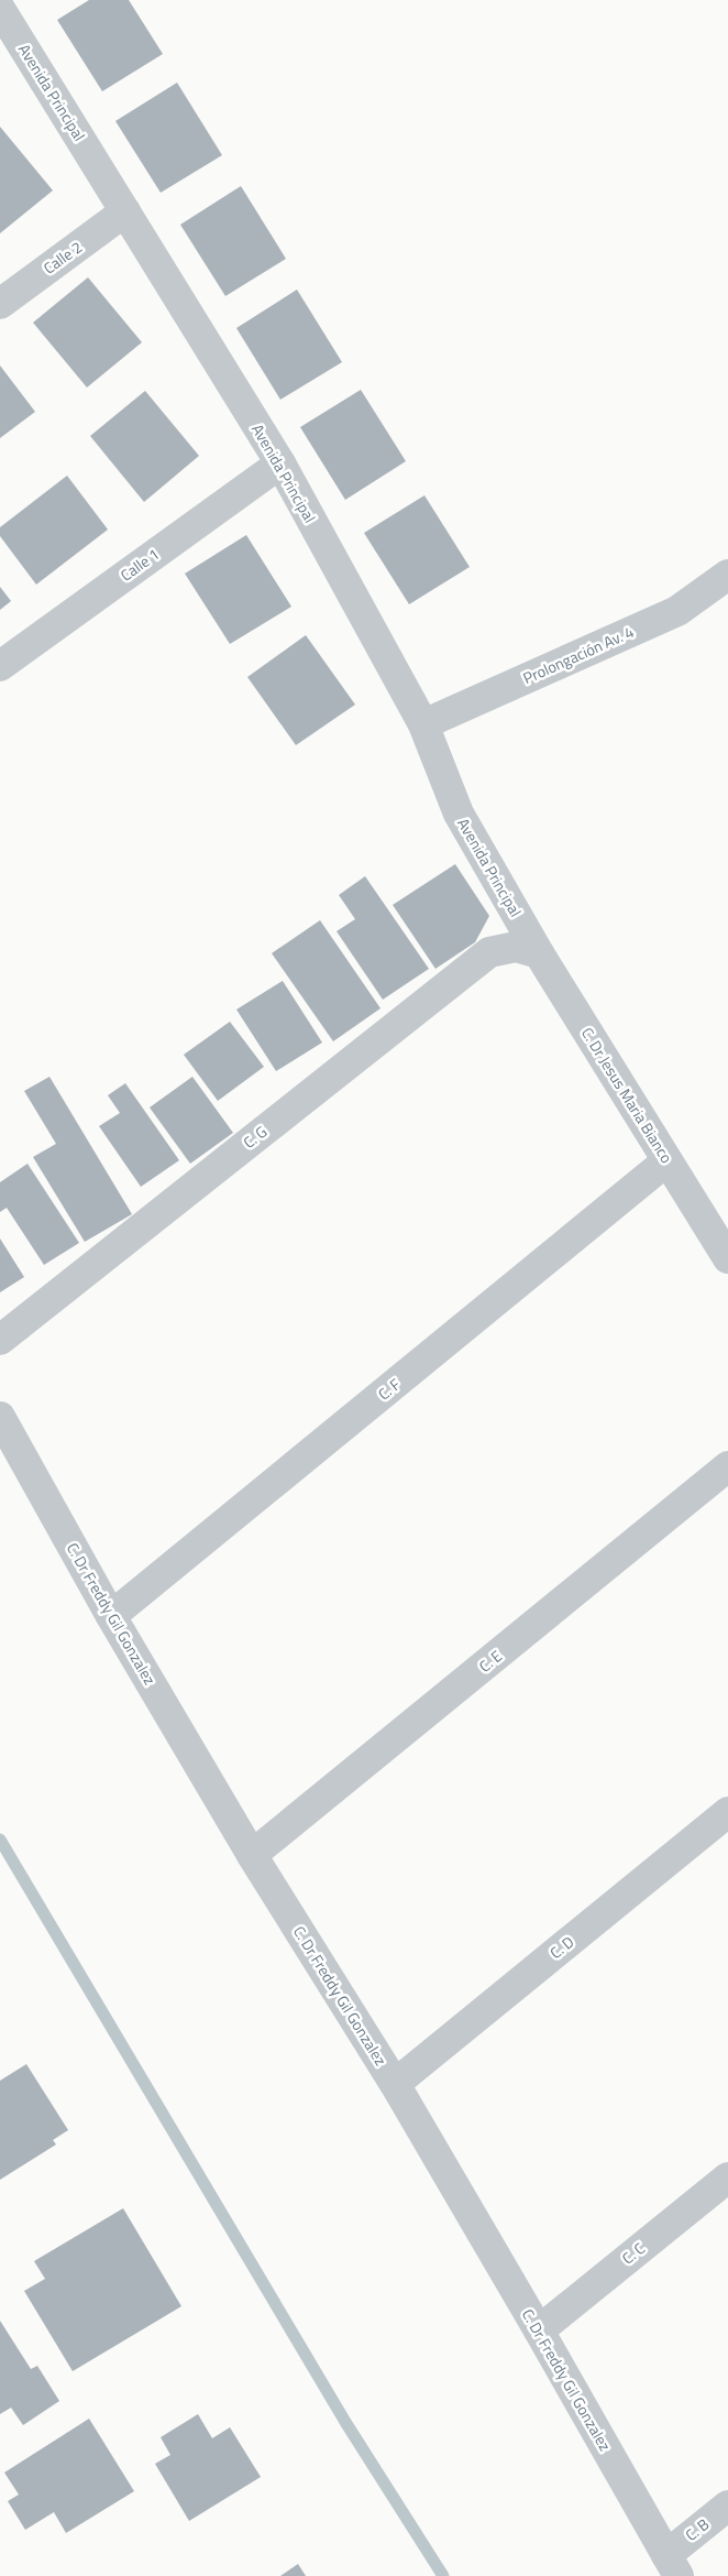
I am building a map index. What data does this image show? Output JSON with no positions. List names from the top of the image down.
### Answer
{
  "streets": {
    "street": [
      "Avenida Principal",
      "Calle 2",
      "Calle 1",
      "Prolongación Av. 4",
      "C. Dr Jesus Maria Bianco",
      "C. G",
      "C. F",
      "C. Dr Freddy Gil Gonzalez",
      "C. E",
      "C. D",
      "C. C",
      "C. B"
    ]
  },
  "crossings": [
    ["Avenida Principal", "Calle 2"],
    ["Avenida Principal", "Calle 1"],
    ["Avenida Principal", "Prolongación Av. 4"],
    ["Avenida Principal", "C. Dr Jesus Maria Bianco"],
    ["Avenida Principal", "C. G"],
    ["C. Dr Jesus Maria Bianco", "C. G"],
    ["C. Dr Jesus Maria Bianco", "C. F"],
    ["C. F", "C. Dr Freddy Gil Gonzalez"],
    ["C. Dr Freddy Gil Gonzalez", "C. E"],
    ["C. Dr Freddy Gil Gonzalez", "C. D"],
    ["C. Dr Freddy Gil Gonzalez", "C. C"],
    ["C. Dr Freddy Gil Gonzalez", "C. B"]
  ]
}
